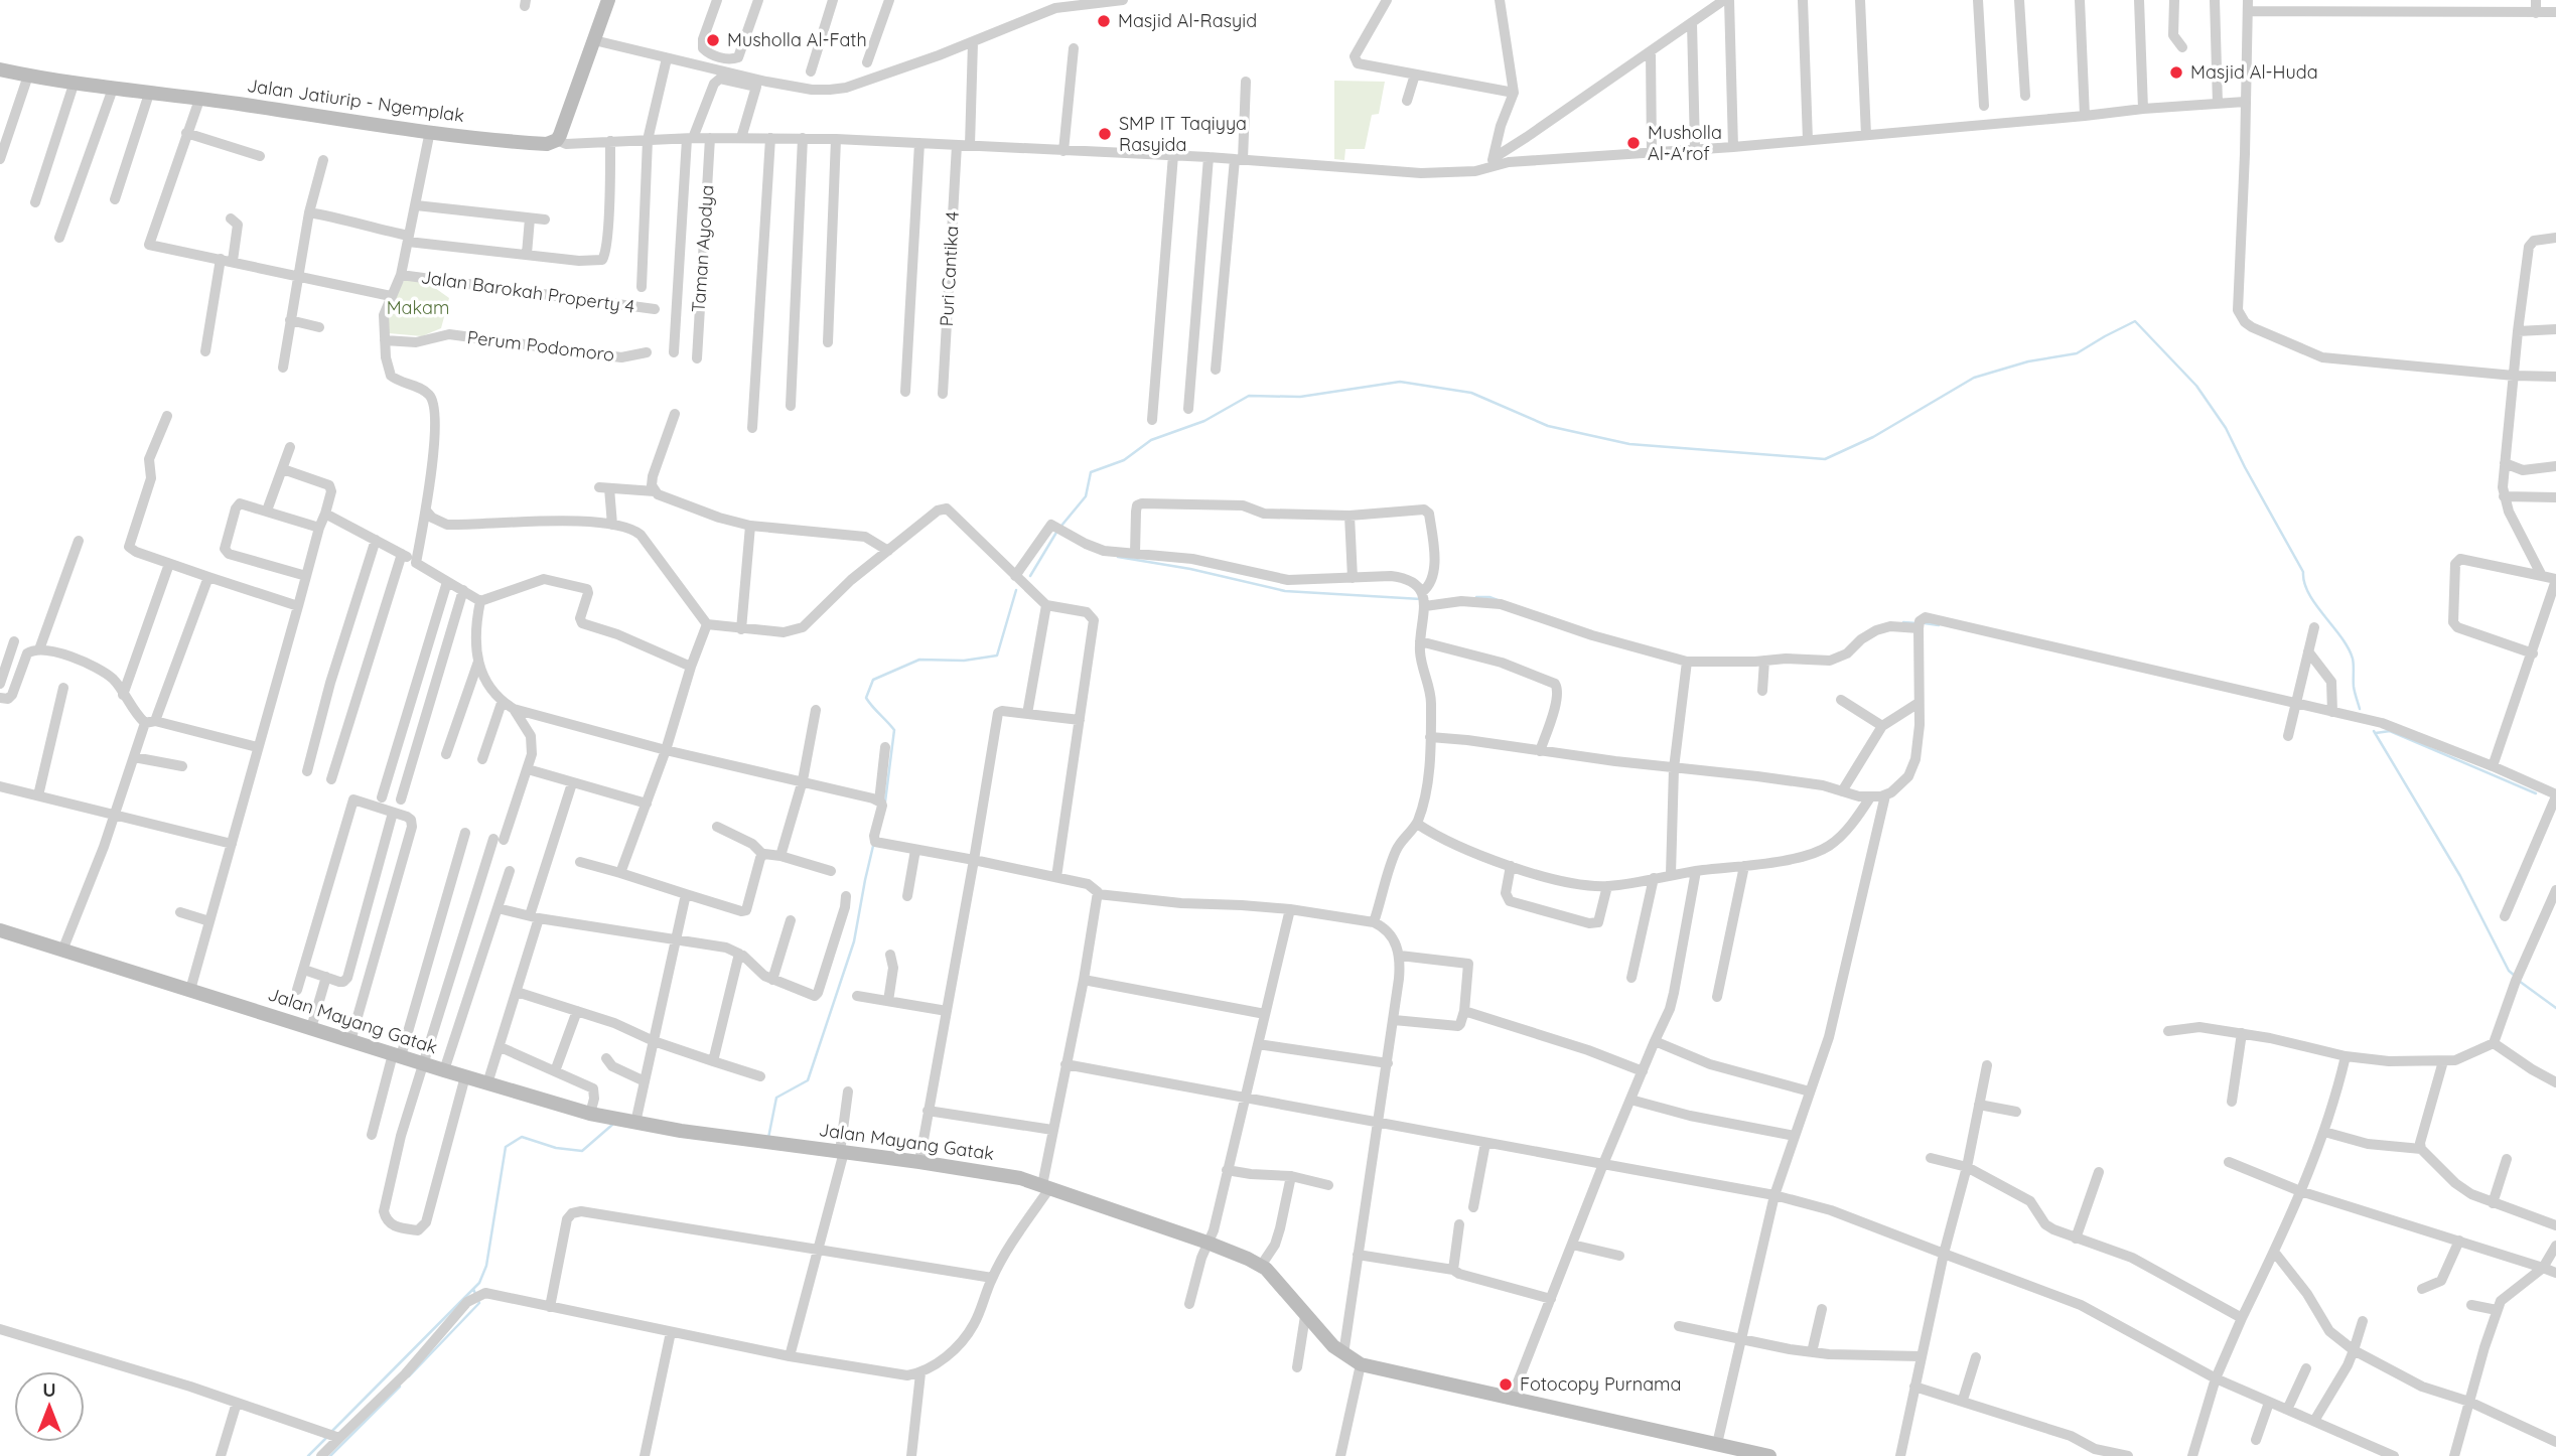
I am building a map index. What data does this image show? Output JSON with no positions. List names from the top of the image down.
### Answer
{
  "streets": {
    "street": [
      "Jalan Jatiurip - Ngemplak",
      "Taman Ayodya",
      "Puri Cantika 4",
      "Jalan Barokah Property 4",
      "Perum Podomoro",
      "Jalan Mayang Gatak"
    ]
  },
  "parks": ["Makam"],
  "places": [
    "Masjid Al-Rasyid",
    "Musholla Al-Fath",
    "Masjid Al-Huda",
    "SMP IT Taqiyya Rasyida",
    "Musholla Al-A'rof",
    "Fotocopy Purnama"
  ],
  "north": "top"
}
